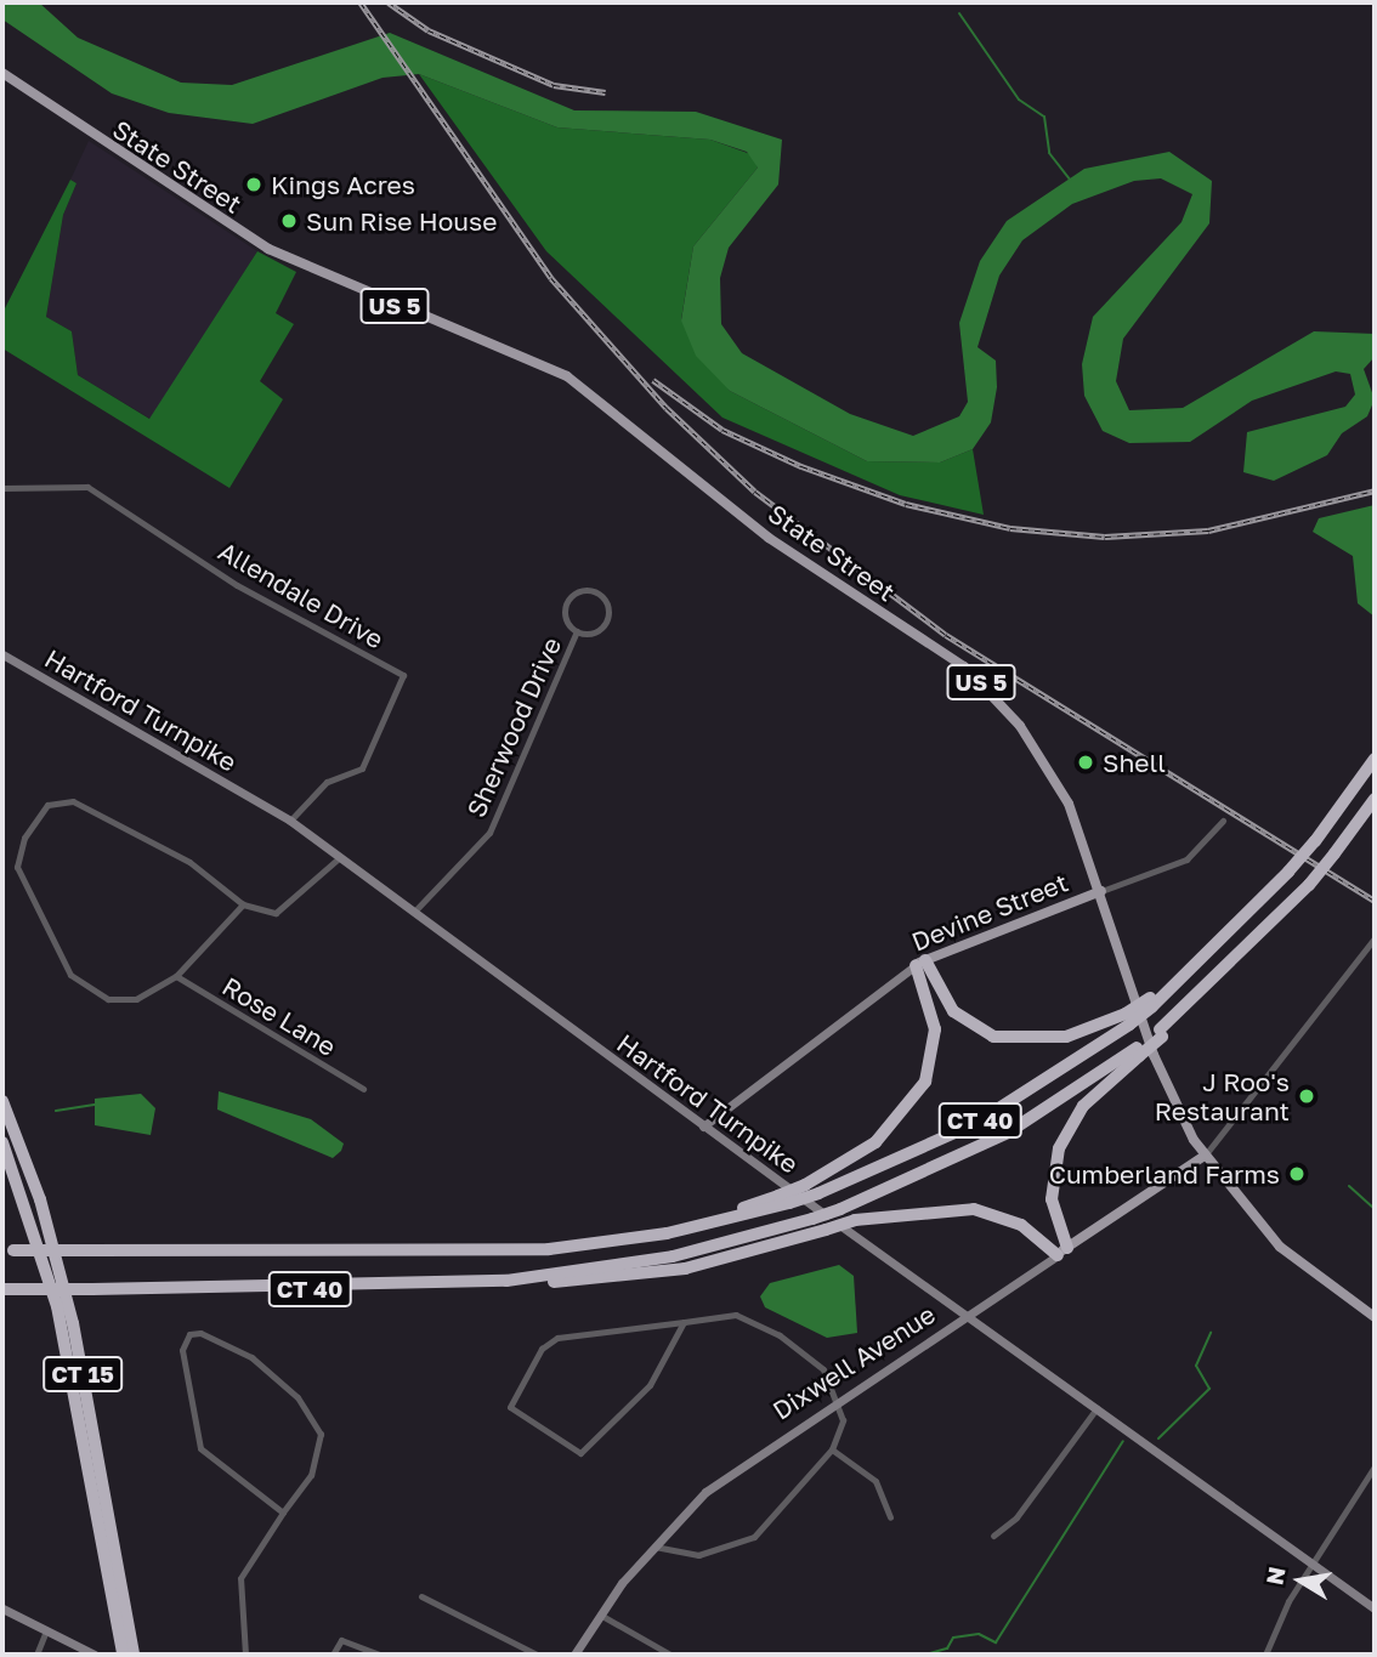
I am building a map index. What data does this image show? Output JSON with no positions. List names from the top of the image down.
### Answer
{
  "streets": {
    "highway": ["CT 40", "CT 15"],
    "main road": [
      "State Street",
      "US 5",
      "Hartford Turnpike",
      "Devine Street",
      "Dixwell Avenue"
    ],
    "street": ["Allendale Drive", "Sherwood Drive", "Rose Lane"]
  },
  "crossings": [
    ["State Street", "Devine Street"],
    ["State Street", "Dixwell Avenue"],
    ["Allendale Drive", "Hartford Turnpike"],
    ["Hartford Turnpike", "Sherwood Drive"],
    ["Hartford Turnpike", "Devine Street"],
    ["Hartford Turnpike", "Dixwell Avenue"]
  ],
  "places": [
    "Kings Acres",
    "Sun Rise House",
    "Shell",
    "J Roo's Restaurant",
    "Cumberland Farms"
  ],
  "north": "left"
}
